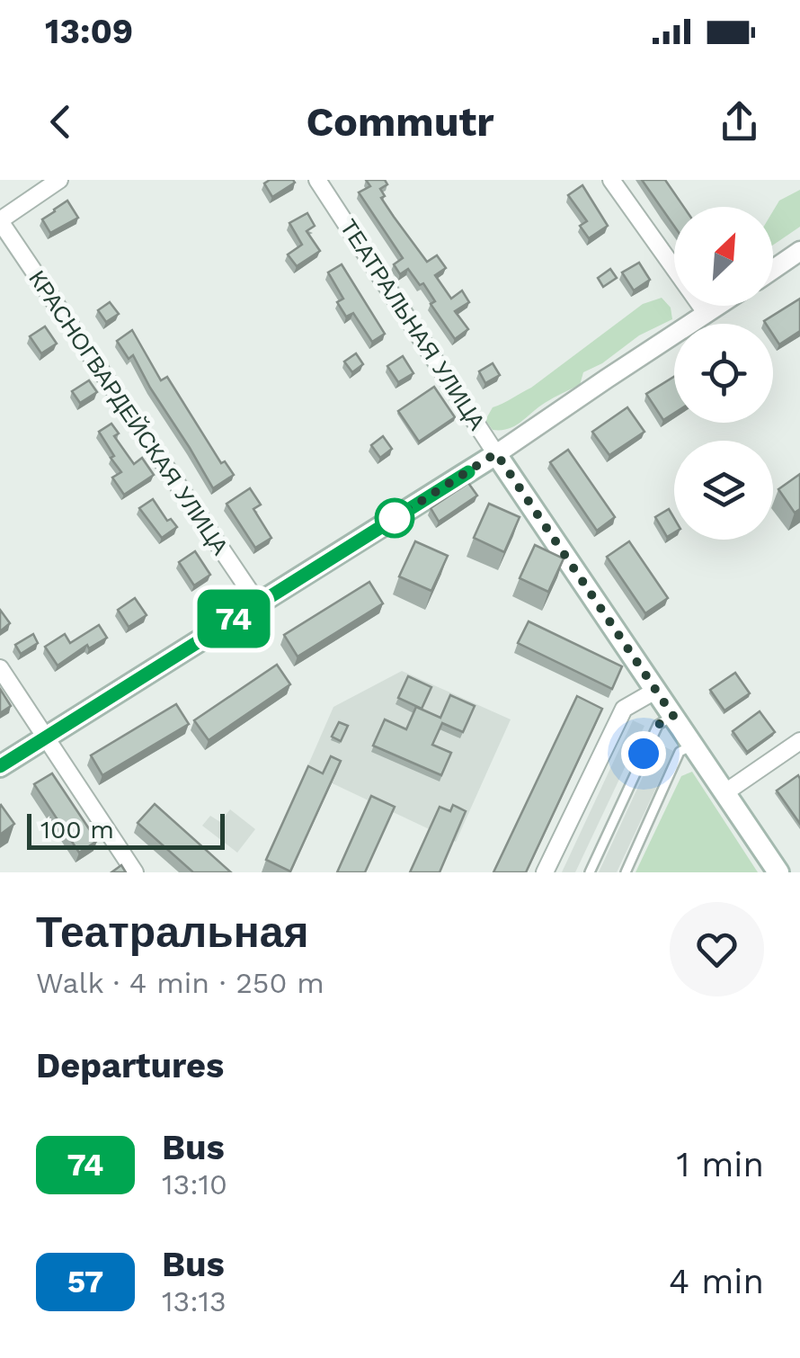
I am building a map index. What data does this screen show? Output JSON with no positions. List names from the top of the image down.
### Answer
{
  "streets": {
    "main road": ["ТЕАТРАЛЬНАЯ УЛИЦА"],
    "street": ["КРАСНОГВАРДЕЙСКАЯ УЛИЦА"]
  },
  "lines": ["bus line 74"],
  "scale_bar": "100 m",
  "north": "top right",
  "page": {
    "status": "13:09",
    "header": "Commutr",
    "on_map": "74",
    "scale": "100 m",
    "heading": [
      ["Театральная", "Walk · 4 min · 250 m"],
      "Departures"
    ],
    "list": [
      {
        "mark": "74",
        "name": "Bus",
        "note": "13:10",
        "value": "1 min"
      },
      {
        "mark": "57",
        "name": "Bus",
        "note": "13:13",
        "value": "4 min"
      }
    ]
  }
}
